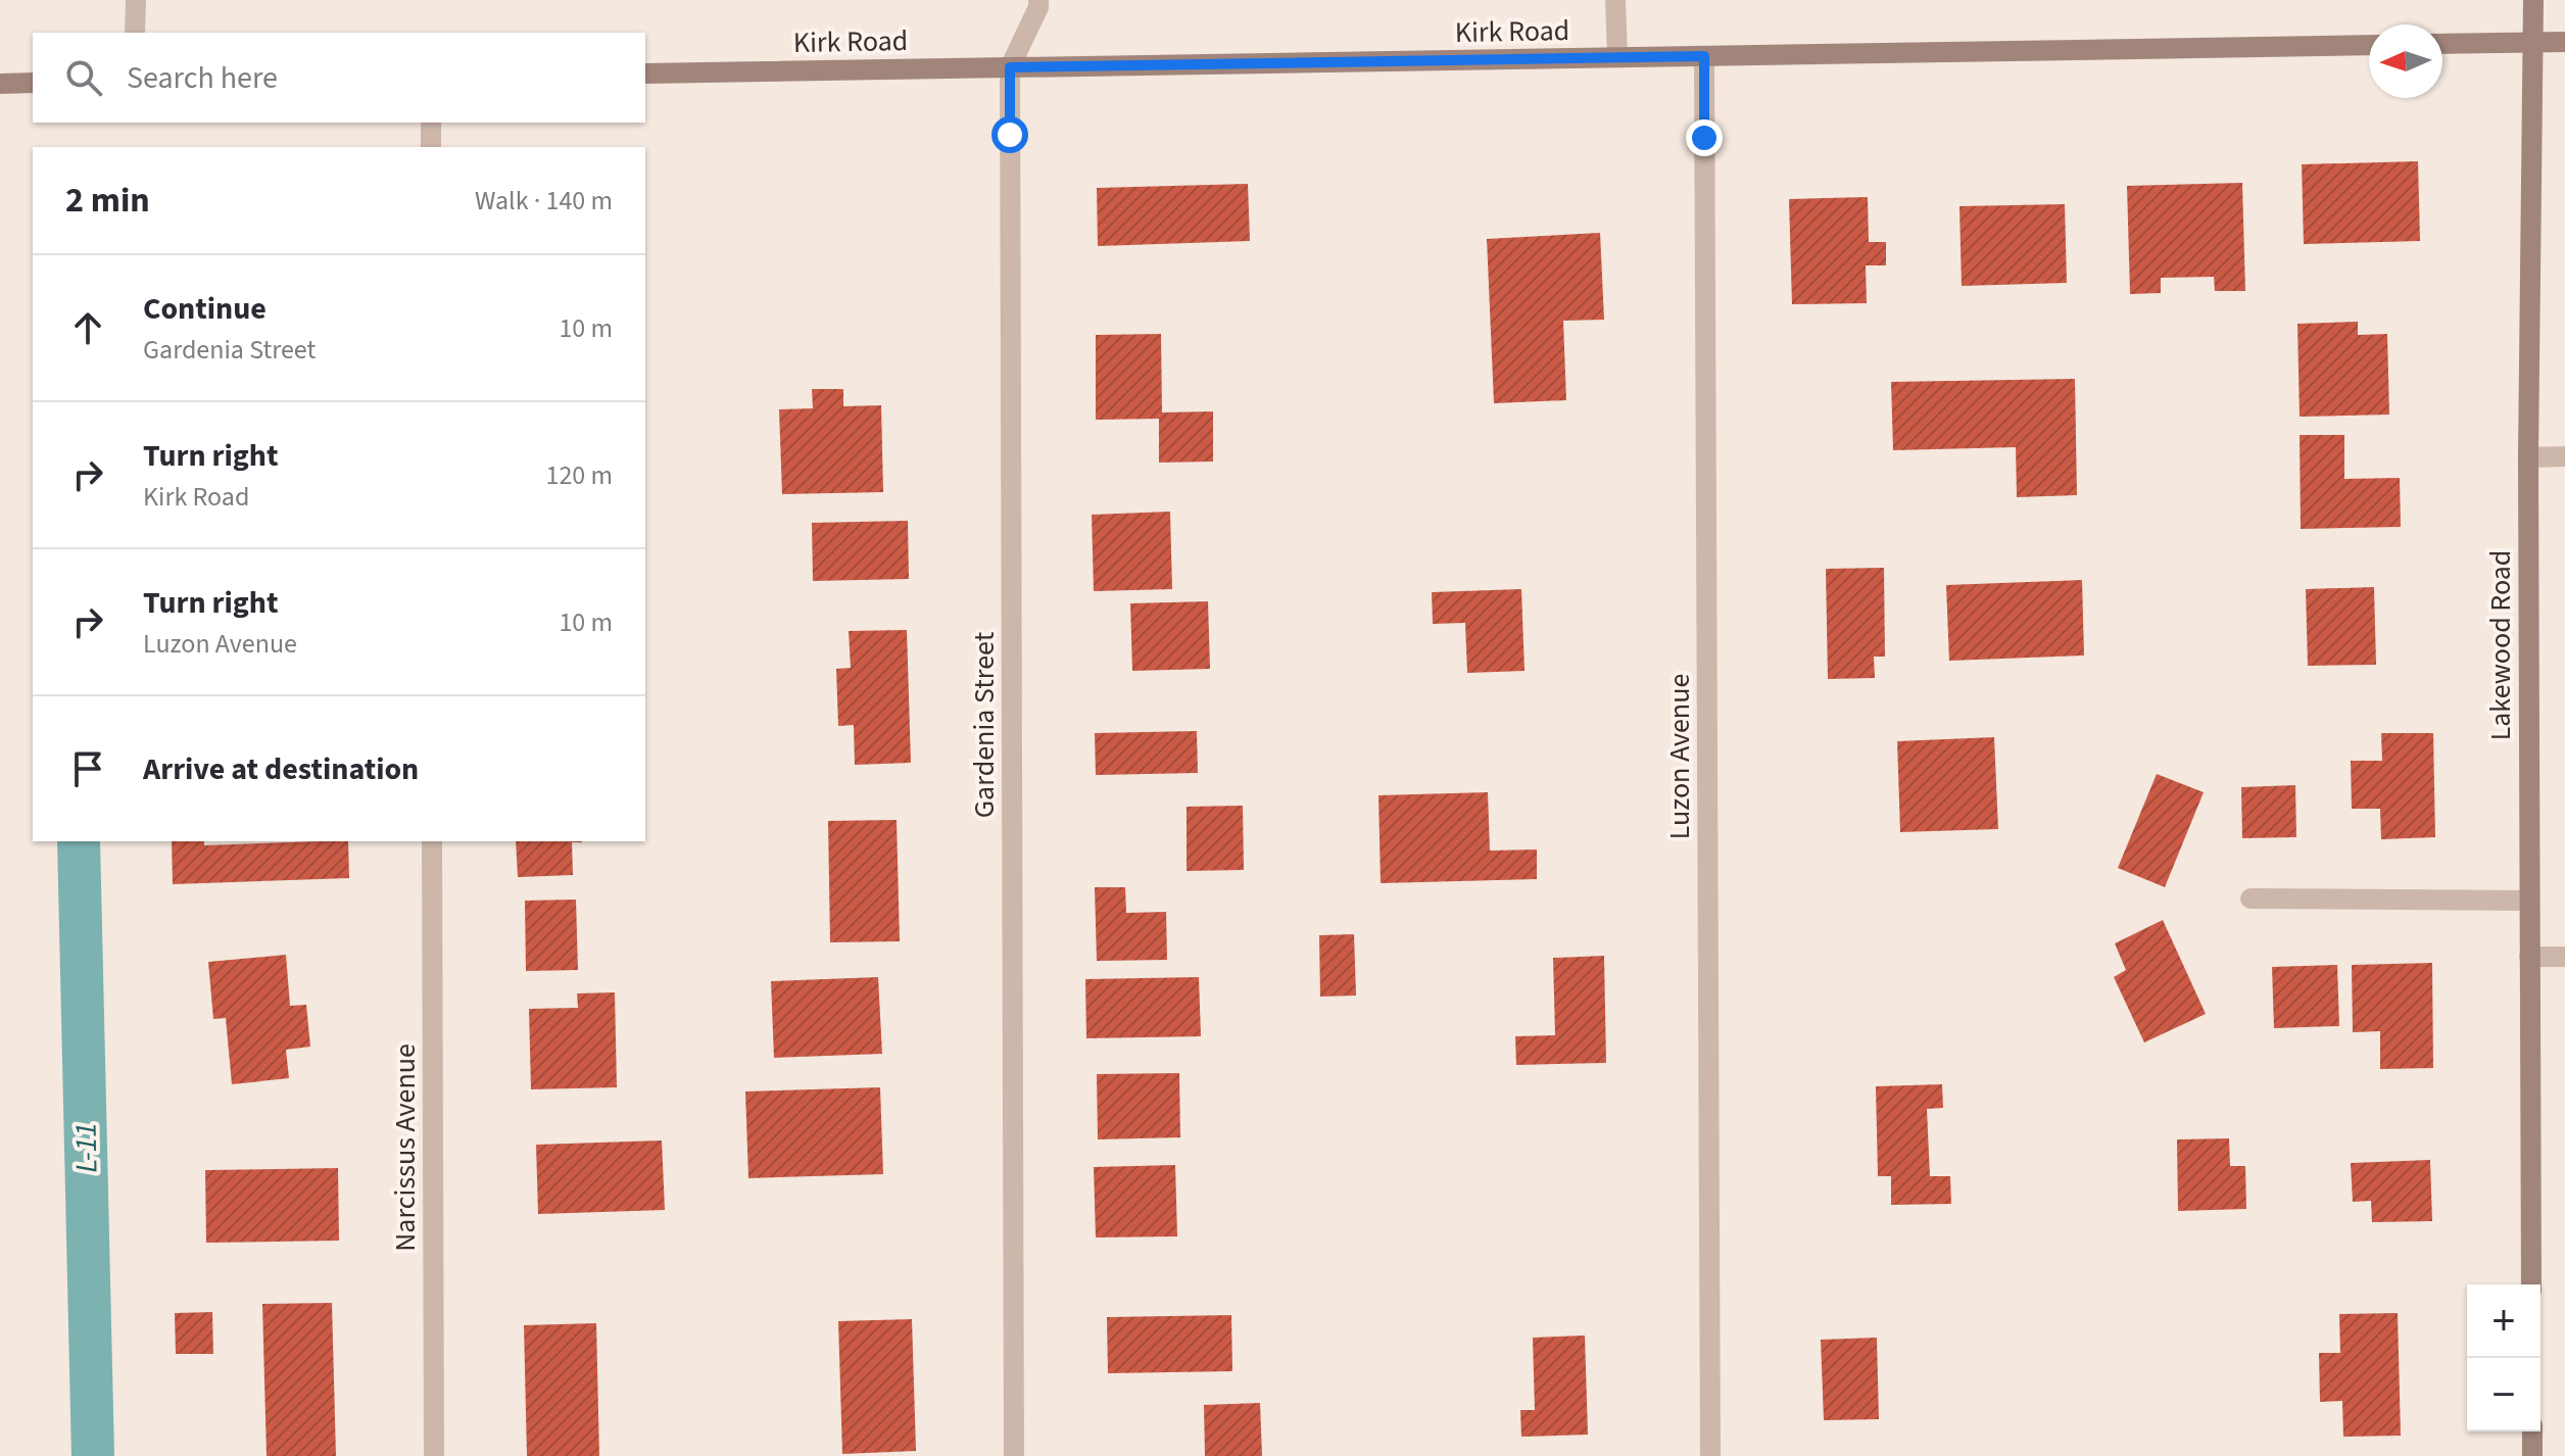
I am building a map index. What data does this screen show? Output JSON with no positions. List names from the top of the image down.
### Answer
{
  "streets": {
    "street": [
      "Kirk Road",
      "Lakewood Road",
      "Gardenia Street",
      "Luzon Avenue",
      "Narcissus Avenue"
    ]
  },
  "crossings": [
    ["Kirk Road", "Gardenia Street"],
    ["Kirk Road", "Luzon Avenue"]
  ],
  "water": ["L-11"],
  "north": "left",
  "page": {
    "search": "Search here",
    "heading": ["2 min", "Walk · 140 m"],
    "list": [
      ["Continue", "Gardenia Street", "10 m"],
      ["Turn right", "Kirk Road", "120 m"],
      ["Turn right", "Luzon Avenue", "10 m"],
      "Arrive at destination"
    ],
    "map_buttons": ["+", "−"]
  }
}
